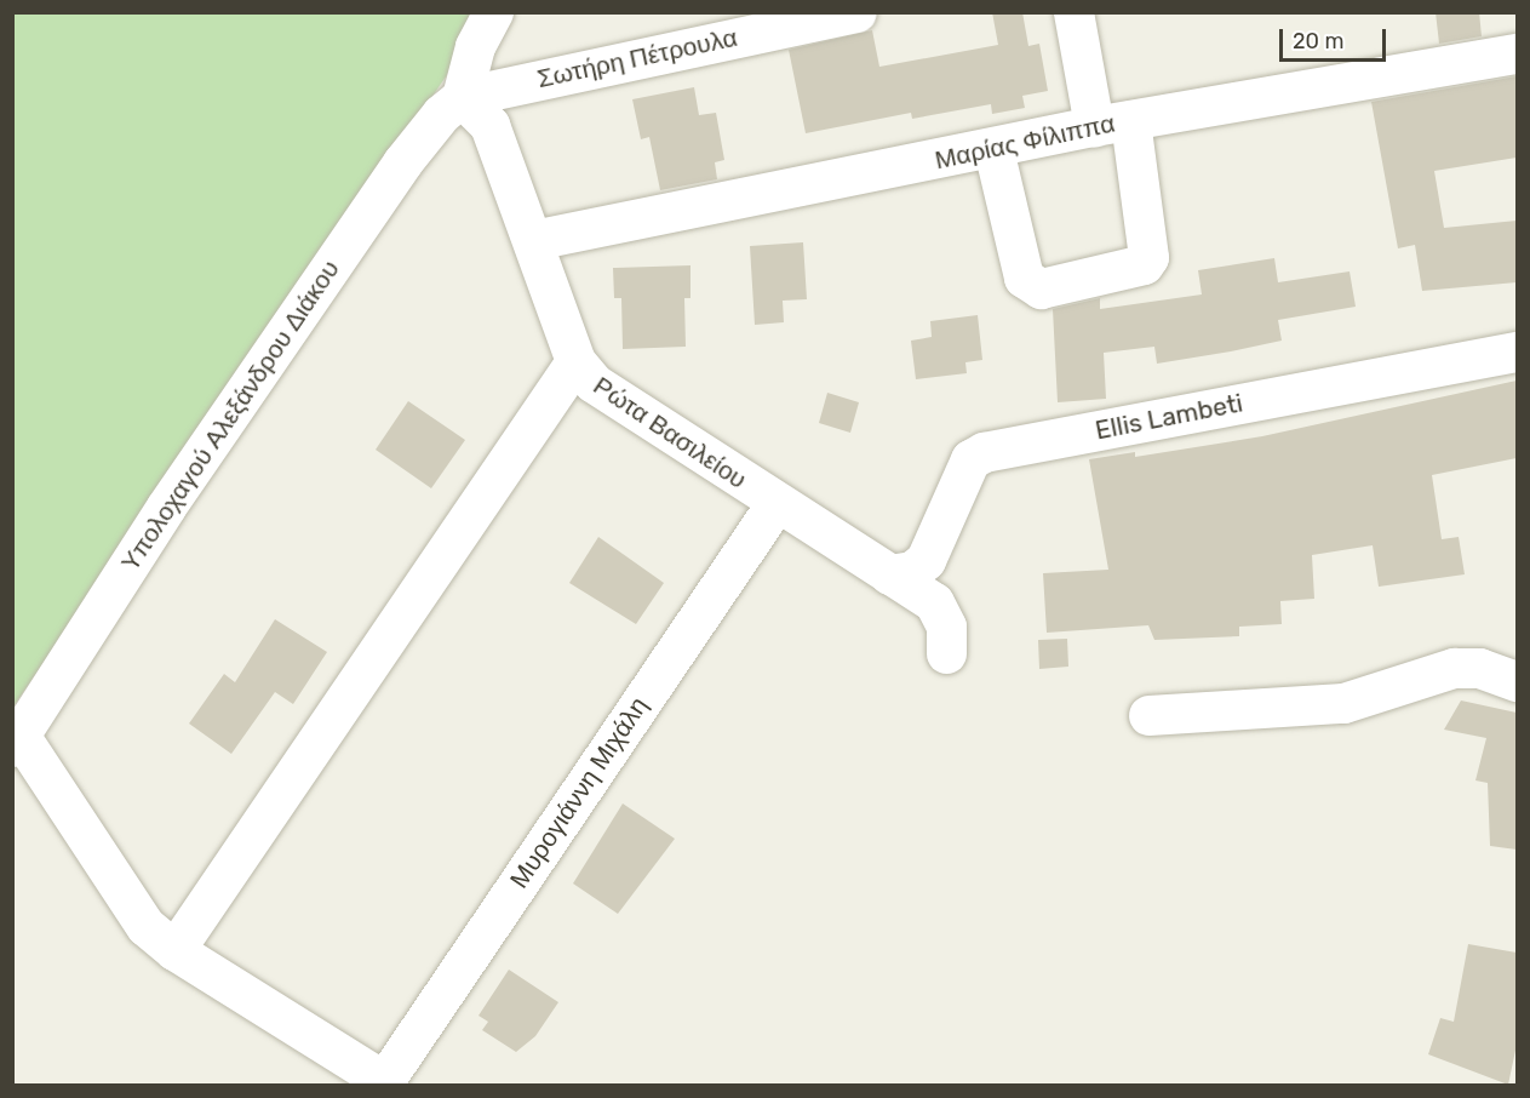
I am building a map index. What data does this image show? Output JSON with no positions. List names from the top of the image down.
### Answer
{
  "streets": {
    "street": [
      "Σωτήρη Πέτρουλα",
      "Μαρίας Φίλιππα",
      "Υπολοχαγού Αλεξάνδρου Διάκου",
      "Ellis Lambeti",
      "Ρώτα Βασιλείου",
      "Μυρογιάννη Μιχάλη"
    ]
  },
  "crossings": [
    ["Σωτήρη Πέτρουλα", "Υπολοχαγού Αλεξάνδρου Διάκου"],
    ["Σωτήρη Πέτρουλα", "Ρώτα Βασιλείου"],
    ["Μαρίας Φίλιππα", "Ρώτα Βασιλείου"],
    ["Υπολοχαγού Αλεξάνδρου Διάκου", "Ρώτα Βασιλείου"],
    ["Ellis Lambeti", "Ρώτα Βασιλείου"],
    ["Ρώτα Βασιλείου", "Μυρογιάννη Μιχάλη"]
  ],
  "scale_bar": "20 m"
}
